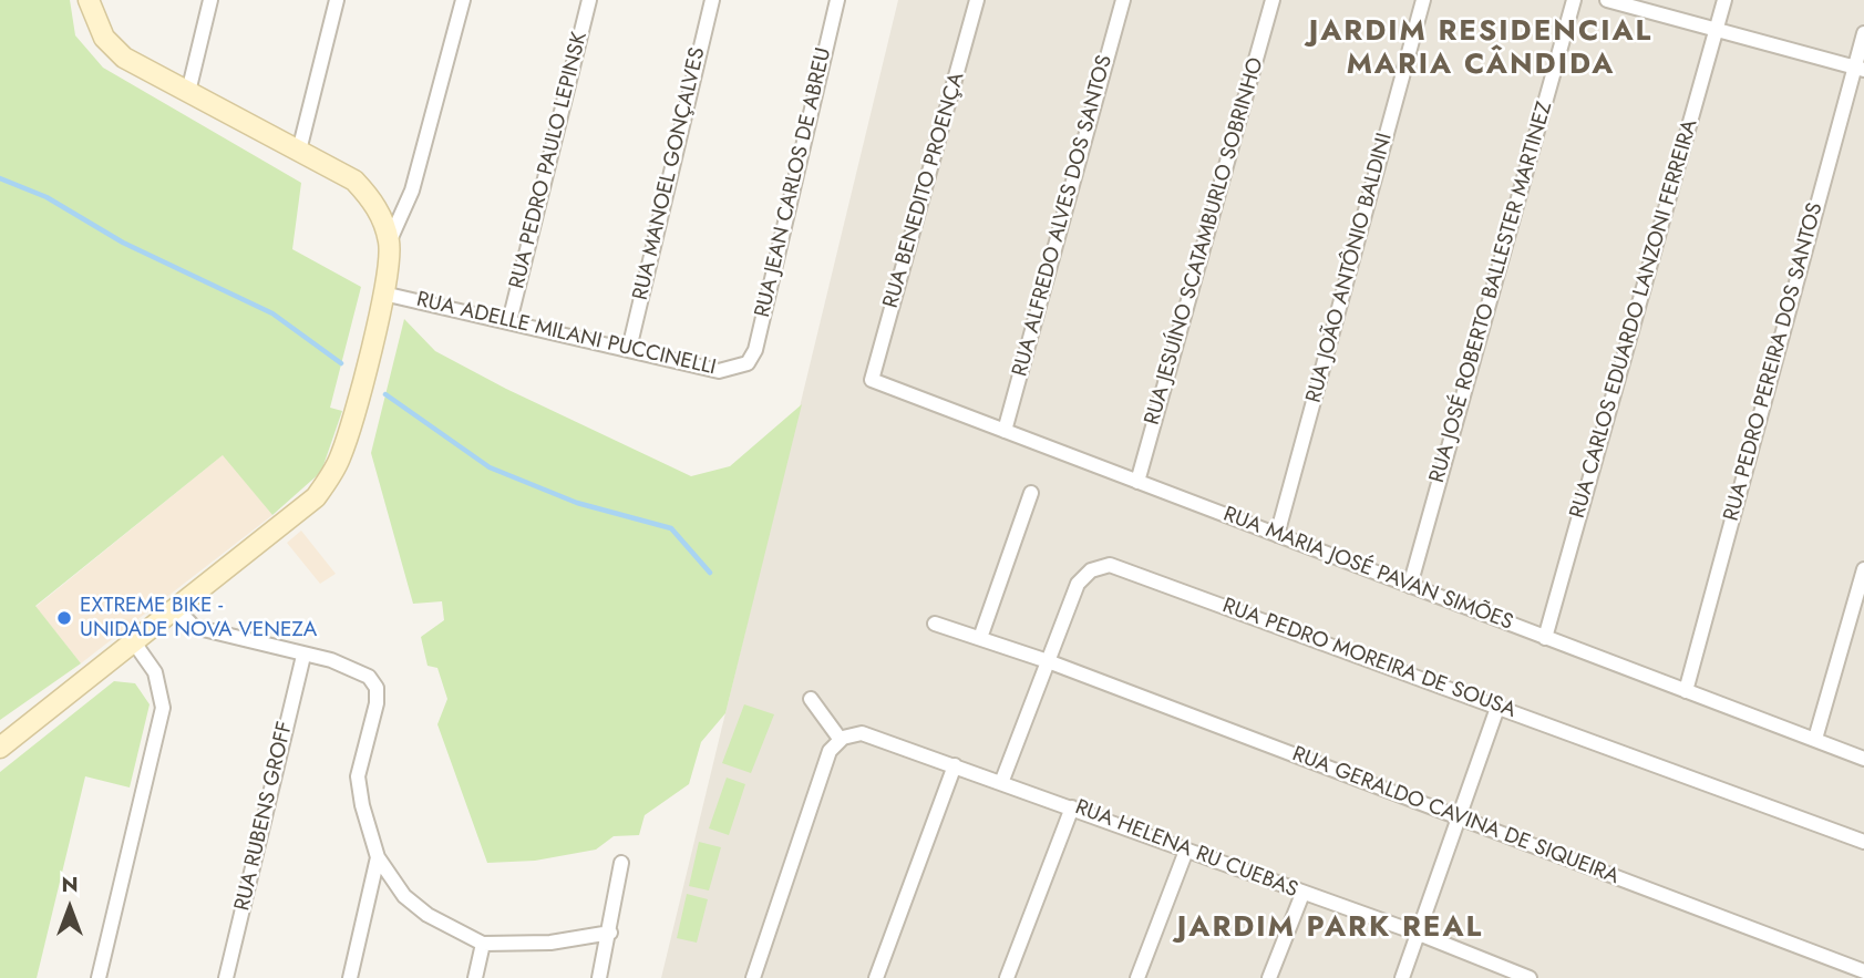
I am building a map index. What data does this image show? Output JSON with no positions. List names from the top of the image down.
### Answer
{
  "streets": {
    "street": [
      "RUA PEDRO PAULO LEPINSK",
      "RUA MANOEL GONÇALVES",
      "RUA JEAN CARLOS DE ABREU",
      "RUA BENEDITO PROENÇA",
      "RUA ALFREDO ALVES DOS SANTOS",
      "RUA JESUÍNO SCATAMBURLO SOBRINHO",
      "RUA JOÃO ANTÔNIO BALDINI",
      "RUA JOSÉ ROBERTO BALLESTER MARTINEZ",
      "RUA CARLOS EDUARDO LANZONI FERREIRA",
      "RUA ADELLE MILANI PUCCINELLI",
      "RUA PEDRO PEREIRA DOS SANTOS",
      "RUA MARIA JOSÉ PAVAN SIMÕES",
      "RUA PEDRO MOREIRA DE SOUSA",
      "RUA RUBENS GROFF",
      "RUA GERALDO CAVINA DE SIQUEIRA",
      "RUA HELENA RU CUEBAS"
    ]
  },
  "crossings": [
    ["RUA PEDRO PAULO LEPINSK", "RUA ADELLE MILANI PUCCINELLI"],
    ["RUA MANOEL GONÇALVES", "RUA ADELLE MILANI PUCCINELLI"],
    ["RUA JEAN CARLOS DE ABREU", "RUA ADELLE MILANI PUCCINELLI"],
    ["RUA BENEDITO PROENÇA", "RUA MARIA JOSÉ PAVAN SIMÕES"],
    ["RUA ALFREDO ALVES DOS SANTOS", "RUA MARIA JOSÉ PAVAN SIMÕES"],
    ["RUA JESUÍNO SCATAMBURLO SOBRINHO", "RUA MARIA JOSÉ PAVAN SIMÕES"],
    ["RUA JOÃO ANTÔNIO BALDINI", "RUA MARIA JOSÉ PAVAN SIMÕES"],
    ["RUA JOSÉ ROBERTO BALLESTER MARTINEZ", "RUA MARIA JOSÉ PAVAN SIMÕES"],
    ["RUA CARLOS EDUARDO LANZONI FERREIRA", "RUA MARIA JOSÉ PAVAN SIMÕES"],
    ["RUA PEDRO PEREIRA DOS SANTOS", "RUA MARIA JOSÉ PAVAN SIMÕES"],
    ["RUA PEDRO MOREIRA DE SOUSA", "RUA GERALDO CAVINA DE SIQUEIRA"],
    ["RUA PEDRO MOREIRA DE SOUSA", "RUA HELENA RU CUEBAS"]
  ],
  "districts": ["JARDIM RESIDENCIAL MARIA CÂNDIDA", "JARDIM PARK REAL"],
  "places": ["EXTREME BIKE - UNIDADE NOVA VENEZA"],
  "north": "top"
}
